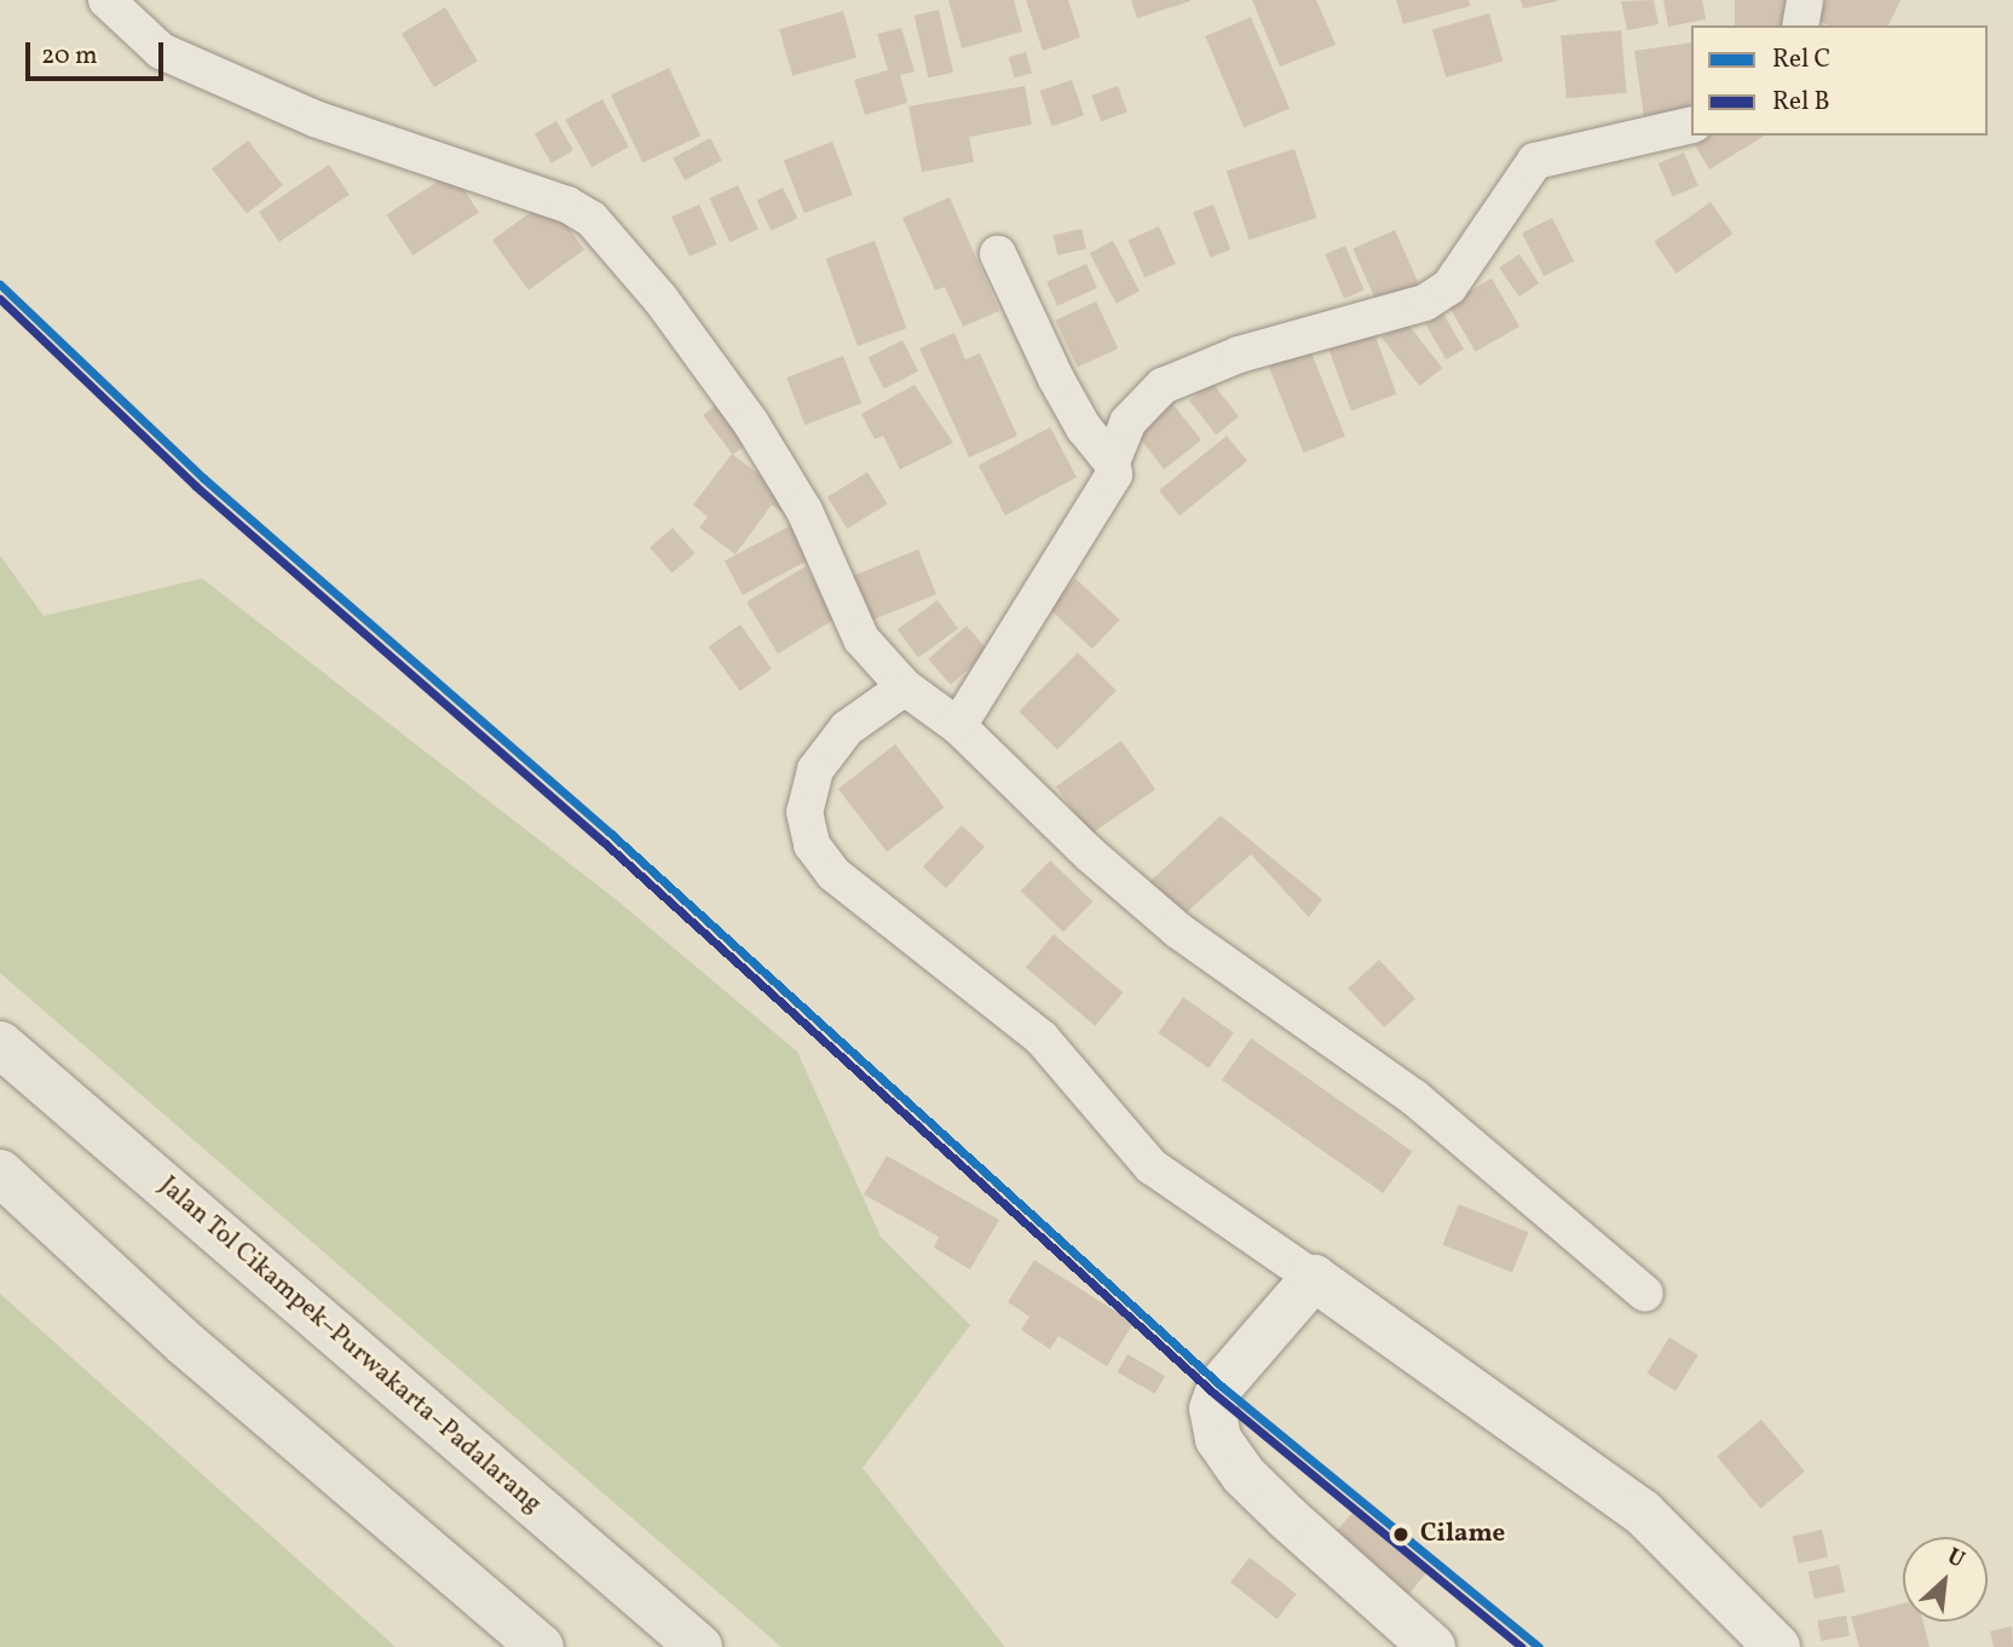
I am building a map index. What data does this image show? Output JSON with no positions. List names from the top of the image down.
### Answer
{
  "streets": {
    "highway": ["Jalan Tol Cikampek–Purwakarta–Padalarang"]
  },
  "places": ["Cilame"],
  "lines": ["rail line C", "rail line B"],
  "legend": ["Rel C", "Rel B"],
  "scale_bar": "20 m",
  "north": "top right"
}
